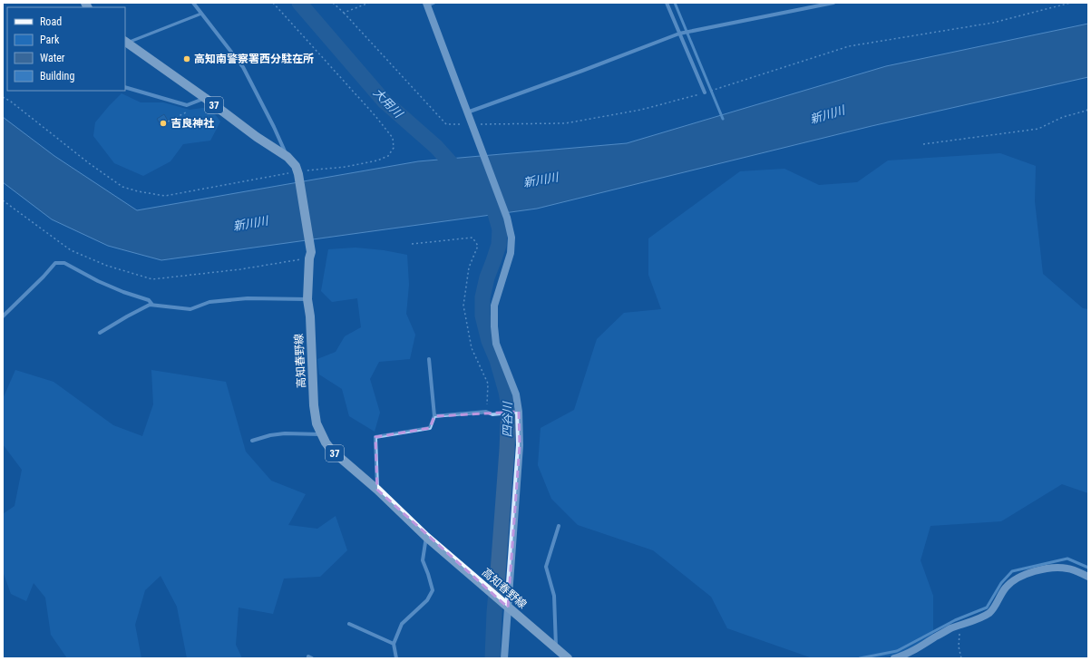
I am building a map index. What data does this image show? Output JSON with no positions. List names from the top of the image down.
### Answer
{
  "streets": {
    "main road": ["37", "高知春野線"]
  },
  "water": ["大用川", "新川川", "四谷川"],
  "places": ["高知南警察署西分駐在所", "吉良神社"],
  "legend": [
    "Road",
    "Park",
    "Water",
    "Building"
  ]
}
